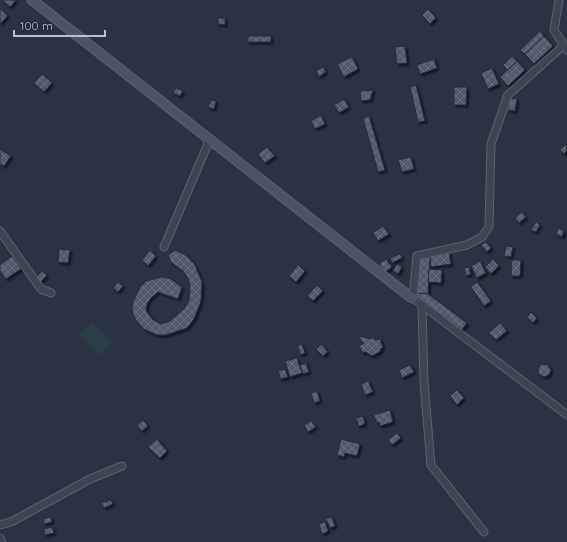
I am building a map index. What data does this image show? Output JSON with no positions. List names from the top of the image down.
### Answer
{
  "scale_bar": "100 m"
}
